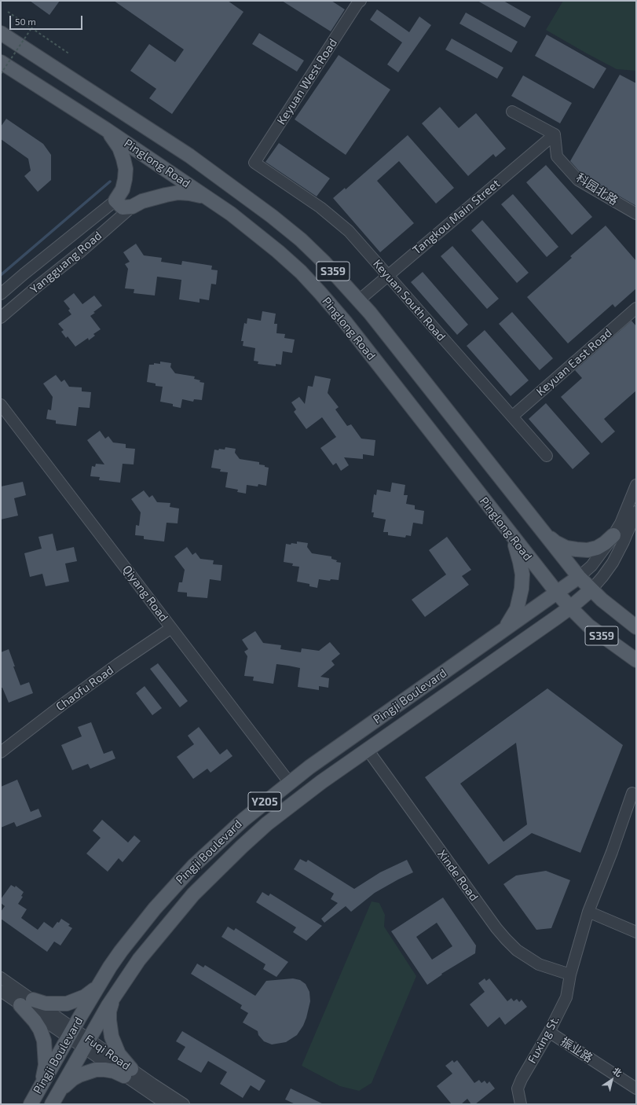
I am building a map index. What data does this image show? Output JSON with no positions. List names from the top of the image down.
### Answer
{
  "streets": {
    "main road": [
      "Pinglong Road",
      "S359",
      "Pingji Boulevard",
      "Y205"
    ],
    "street": [
      "Keyuan West Road",
      "科园北路",
      "Tangkou Main Street",
      "Yangguang Road",
      "Keyuan South Road",
      "Keyuan East Road",
      "Qiyang Road",
      "Chaofu Road",
      "Xinde Road",
      "Fuxing St.",
      "振业路",
      "Fuqi Road"
    ]
  },
  "crossings": [
    ["Keyuan West Road", "Keyuan South Road"],
    ["Pinglong Road", "Tangkou Main Street"],
    ["Pinglong Road", "Pingji Boulevard"],
    ["科园北路", "Tangkou Main Street"],
    ["Tangkou Main Street", "Keyuan South Road"],
    ["Keyuan South Road", "Keyuan East Road"],
    ["Qiyang Road", "Chaofu Road"],
    ["Qiyang Road", "Pingji Boulevard"],
    ["Pingji Boulevard", "Xinde Road"],
    ["Pingji Boulevard", "Fuqi Road"],
    ["Xinde Road", "Fuxing St."],
    ["Fuxing St.", "振业路"]
  ],
  "scale_bar": "50 m",
  "north": "top right"
}
